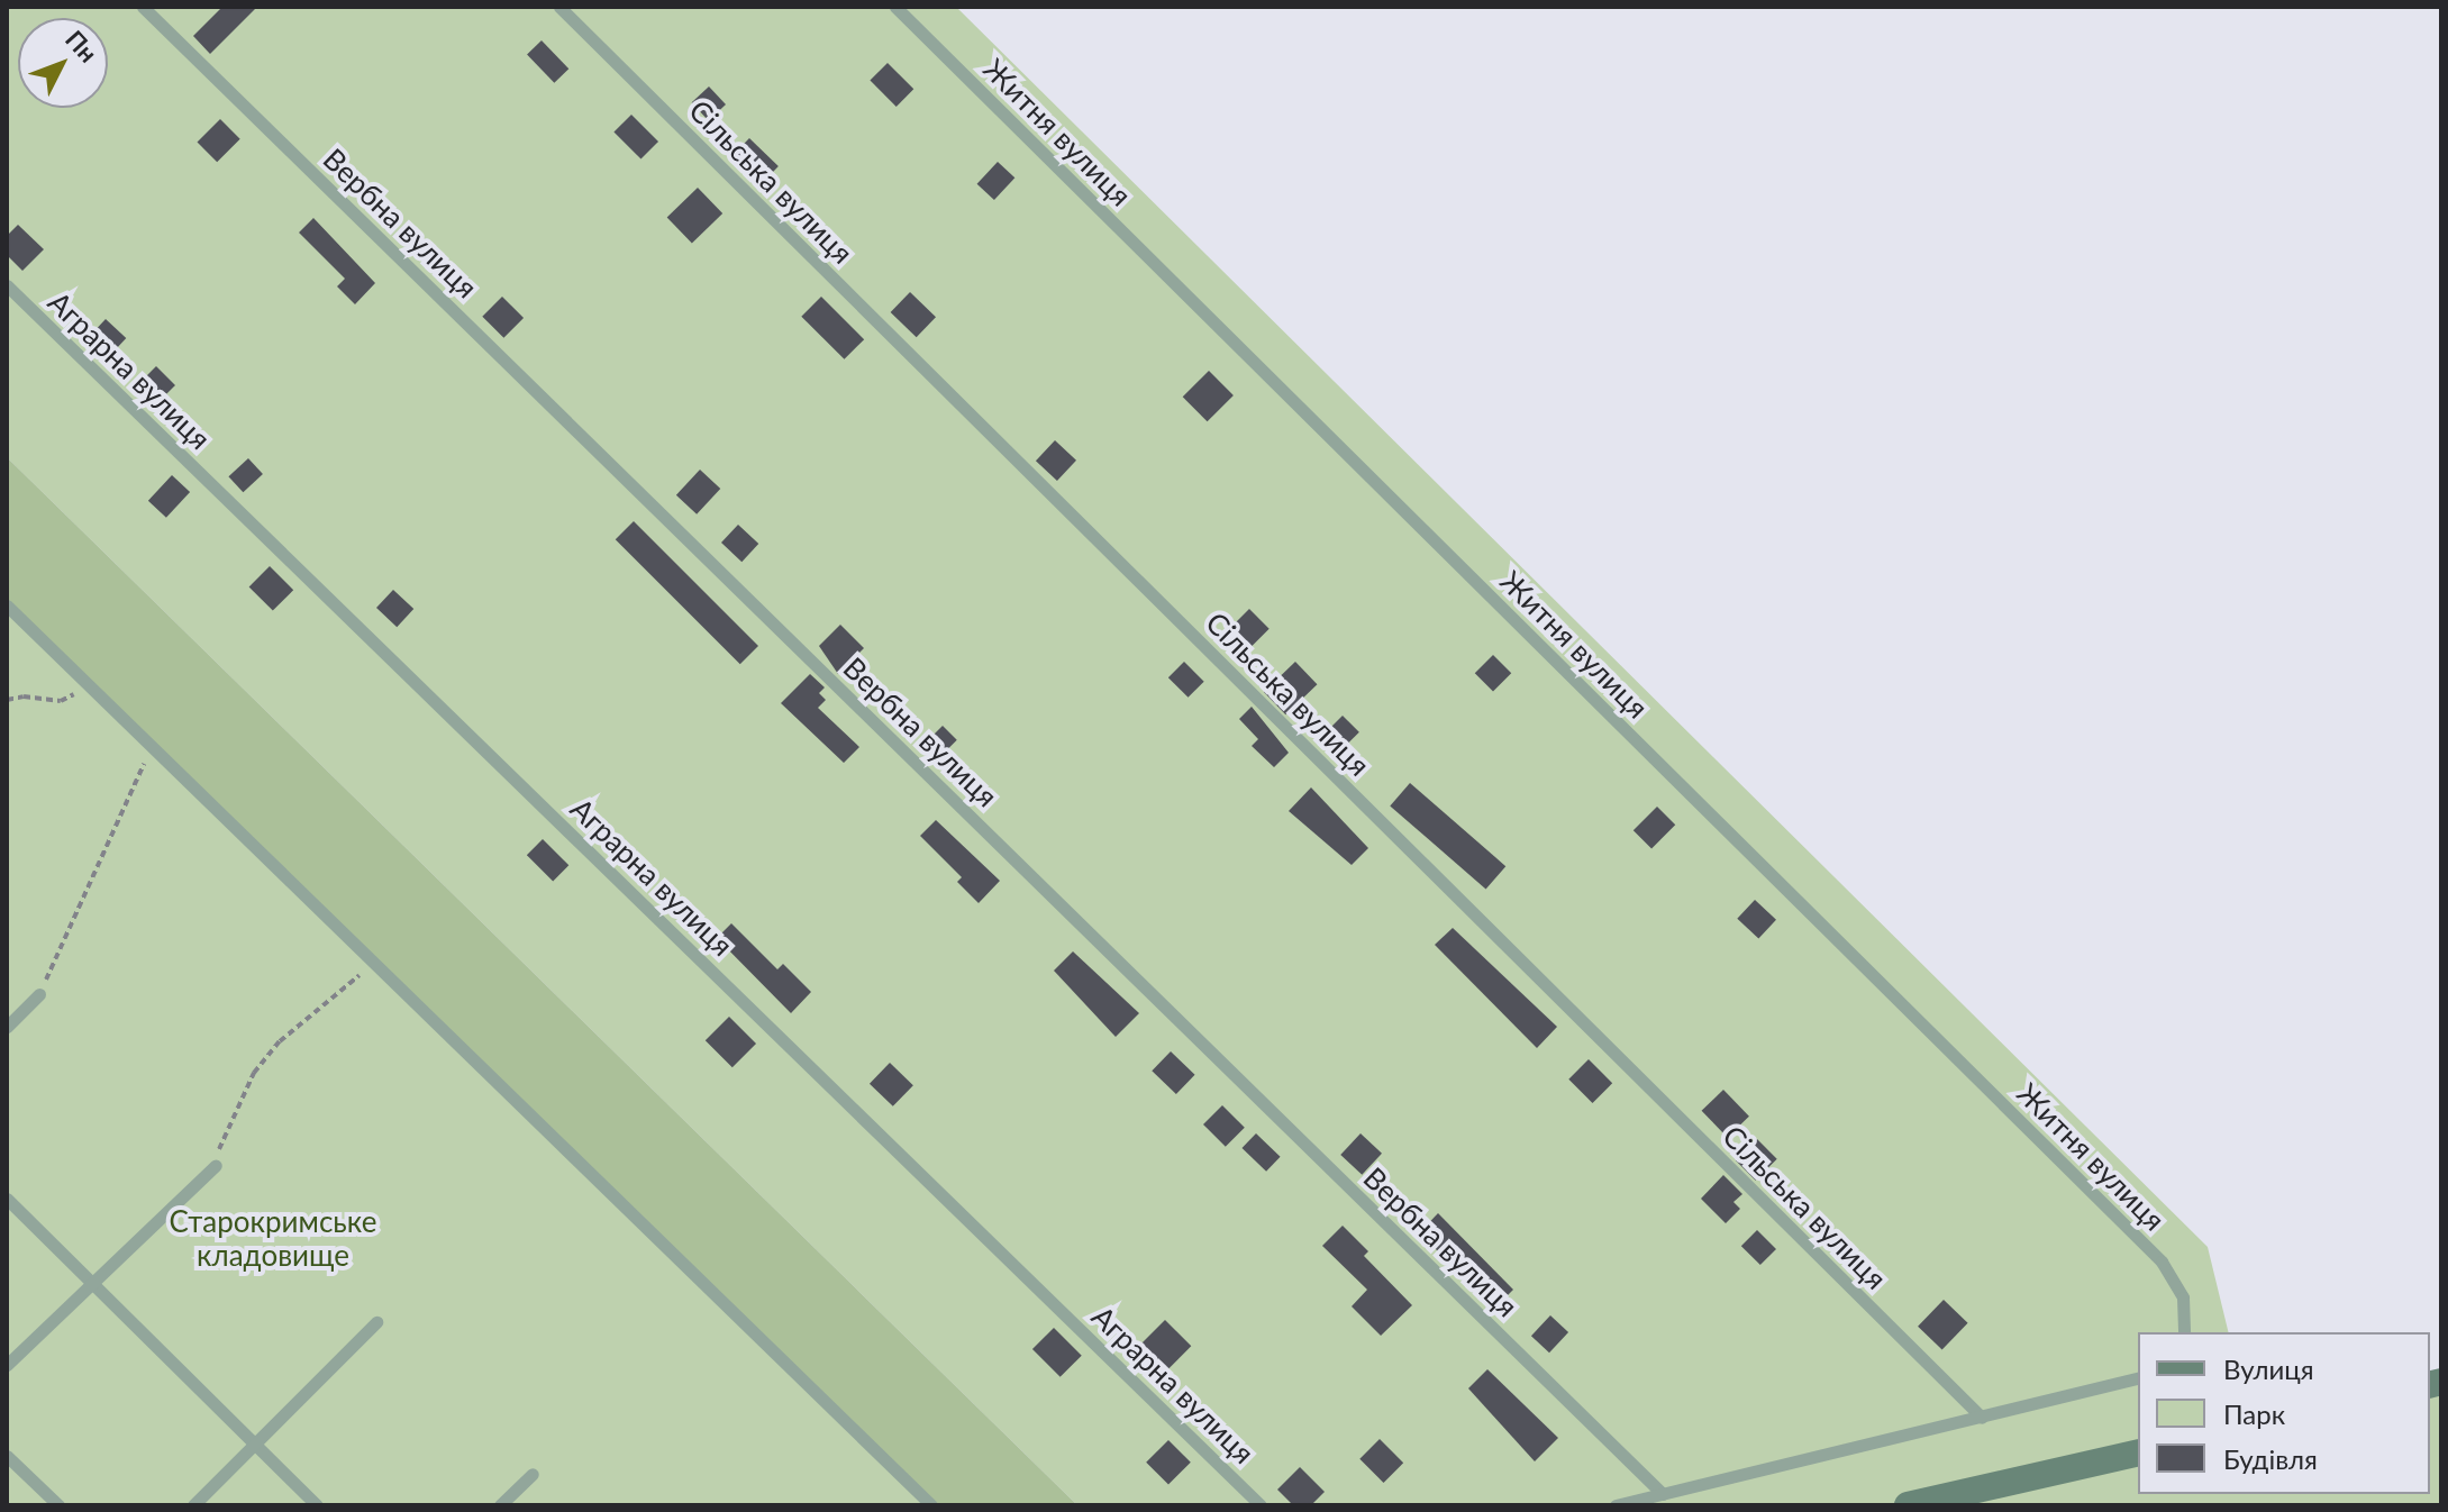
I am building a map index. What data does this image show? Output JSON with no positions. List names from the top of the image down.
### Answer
{
  "streets": {
    "lane": [
      "Житня вулиця",
      "Сільська вулиця",
      "Вербна вулиця",
      "Аграрна вулиця"
    ]
  },
  "parks": ["Старокримське кладовище"],
  "legend": ["Вулиця", "Парк", "Будівля"],
  "north": "top right"
}
